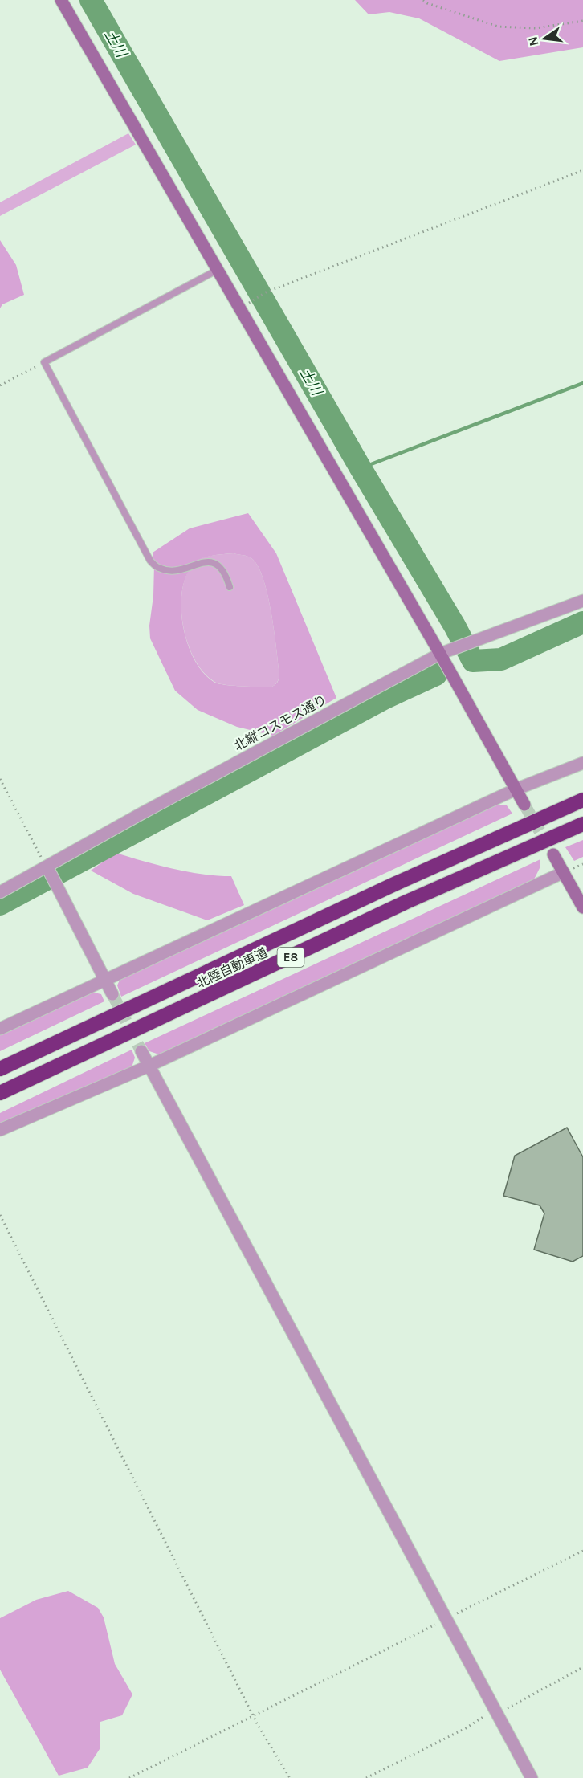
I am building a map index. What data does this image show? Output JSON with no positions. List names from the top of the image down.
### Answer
{
  "streets": {
    "highway": ["E8", "北陸自動車道"],
    "street": ["北縦コスモス通り"]
  },
  "water": ["土川"],
  "north": "left"
}
